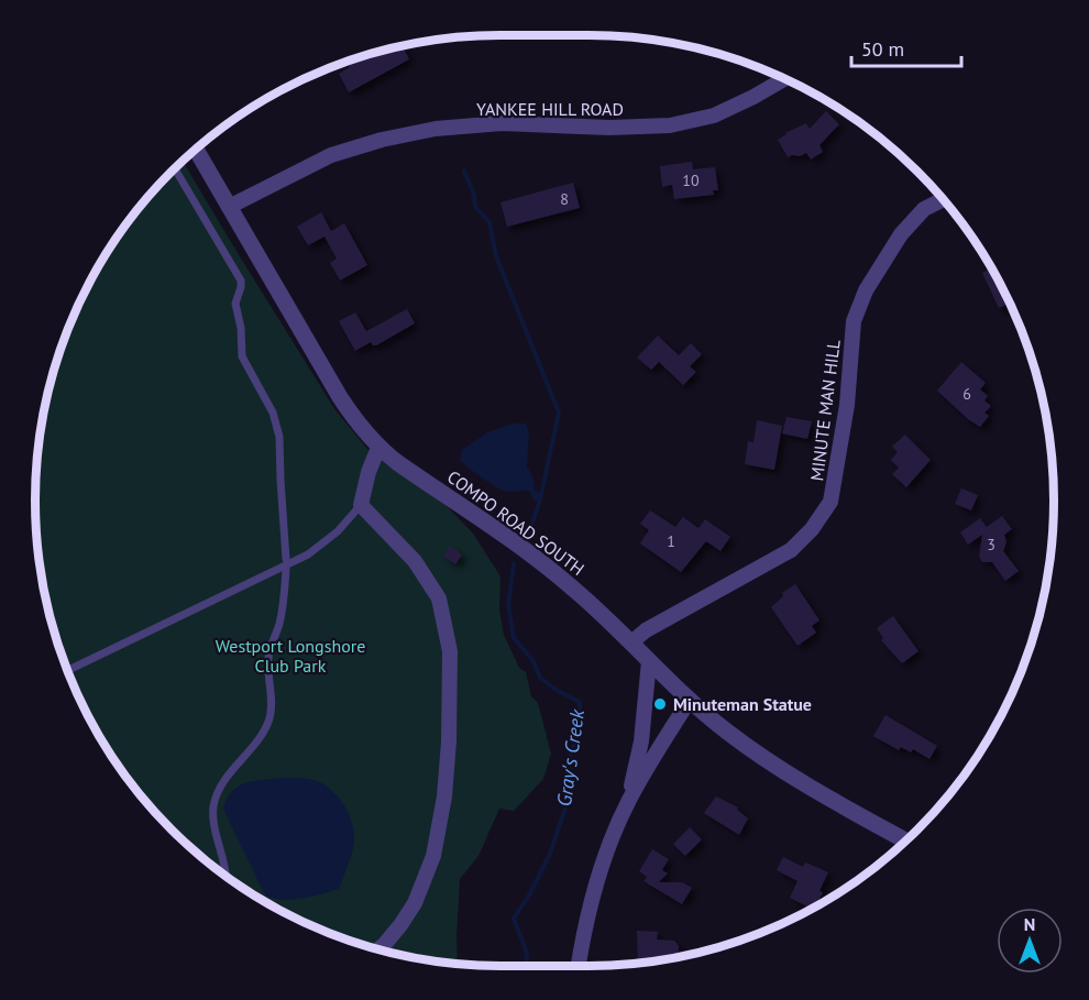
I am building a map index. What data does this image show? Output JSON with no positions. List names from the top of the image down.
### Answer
{
  "streets": {
    "street": ["YANKEE HILL ROAD", "MINUTE MAN HILL", "COMPO ROAD SOUTH"]
  },
  "crossings": [
    ["YANKEE HILL ROAD", "COMPO ROAD SOUTH"],
    ["MINUTE MAN HILL", "COMPO ROAD SOUTH"]
  ],
  "water": ["Gray's Creek"],
  "parks": ["Westport Longshore Club Park"],
  "places": ["Minuteman Statue"],
  "house_numbers": [
    "10",
    "8",
    "6",
    "1",
    "3"
  ],
  "scale_bar": "50 m",
  "north": "top"
}
